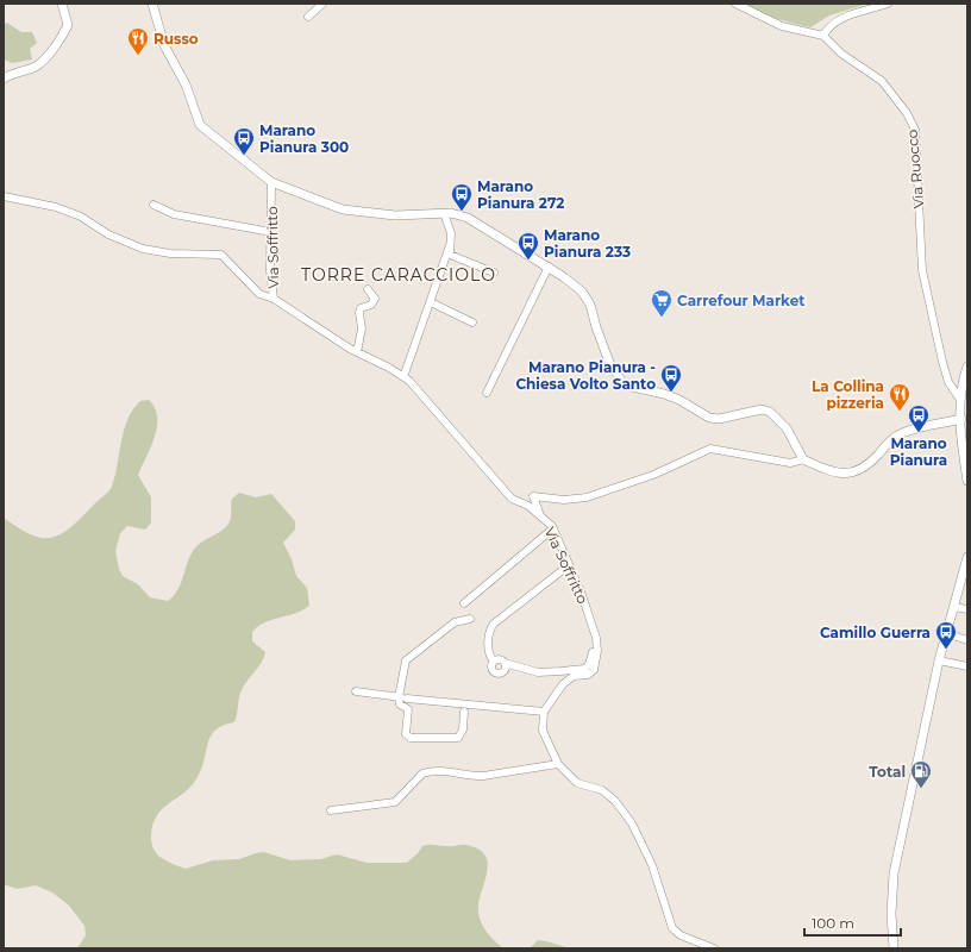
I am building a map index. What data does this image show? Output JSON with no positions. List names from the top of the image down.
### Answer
{
  "streets": {
    "street": ["Via Ruocco", "Via Soffritto"]
  },
  "districts": ["TORRE CARACCIOLO"],
  "places": {
    "restaurant": ["Russo", "La Collina pizzeria"],
    "bus stop": [
      "Marano Pianura 300",
      "Marano Pianura 272",
      "Marano Pianura 233",
      "Marano Pianura - Chiesa Volto Santo",
      "Marano Pianura",
      "Camillo Guerra"
    ],
    "supermarket": ["Carrefour Market"],
    "fuel station": ["Total"]
  },
  "scale_bar": "100 m"
}
